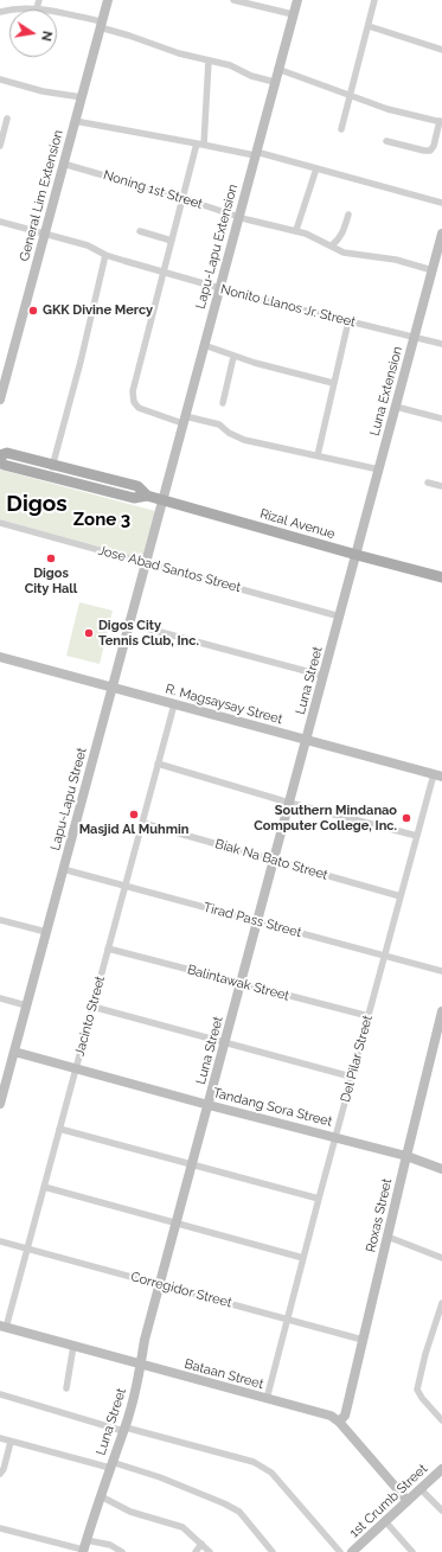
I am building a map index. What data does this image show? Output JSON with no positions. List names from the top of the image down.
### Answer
{
  "streets": {
    "main road": ["Rizal Avenue"],
    "street": [
      "Noning 1st Street",
      "General Lim Extension",
      "Lapu-Lapu Extension",
      "Nonito Llanos Jr. Street",
      "Luna Extension",
      "Jose Abad Santos Street",
      "Luna Street",
      "R. Magsaysay Street",
      "Lapu-Lapu Street",
      "Biak Na Bato Street",
      "Tirad Pass Street",
      "Balintawak Street",
      "Jacinto Street",
      "Del Pilar Street",
      "Tandang Sora Street",
      "Roxas Street",
      "Corregidor Street",
      "Bataan Street",
      "1st Crumb Street"
    ]
  },
  "crossings": [
    ["Noning 1st Street", "General Lim Extension"],
    ["Noning 1st Street", "Lapu-Lapu Extension"],
    ["Noning 1st Street", "Luna Extension"],
    ["General Lim Extension", "Nonito Llanos Jr. Street"],
    ["Lapu-Lapu Extension", "Nonito Llanos Jr. Street"],
    ["Lapu-Lapu Extension", "Rizal Avenue"],
    ["Lapu-Lapu Extension", "Lapu-Lapu Street"],
    ["Nonito Llanos Jr. Street", "Luna Extension"],
    ["Luna Extension", "Rizal Avenue"],
    ["Luna Extension", "Luna Street"],
    ["Rizal Avenue", "Luna Street"],
    ["Rizal Avenue", "Lapu-Lapu Street"],
    ["Jose Abad Santos Street", "Luna Street"],
    ["Jose Abad Santos Street", "Lapu-Lapu Street"],
    ["Luna Street", "R. Magsaysay Street"],
    ["Luna Street", "Biak Na Bato Street"],
    ["Luna Street", "Tirad Pass Street"],
    ["Luna Street", "Balintawak Street"],
    ["Luna Street", "Tandang Sora Street"],
    ["Luna Street", "Corregidor Street"],
    ["Luna Street", "Bataan Street"],
    ["R. Magsaysay Street", "Lapu-Lapu Street"],
    ["R. Magsaysay Street", "Jacinto Street"],
    ["R. Magsaysay Street", "Del Pilar Street"],
    ["Lapu-Lapu Street", "Tirad Pass Street"],
    ["Lapu-Lapu Street", "Tandang Sora Street"],
    ["Biak Na Bato Street", "Jacinto Street"],
    ["Biak Na Bato Street", "Del Pilar Street"],
    ["Tirad Pass Street", "Jacinto Street"],
    ["Tirad Pass Street", "Del Pilar Street"],
    ["Balintawak Street", "Jacinto Street"],
    ["Balintawak Street", "Del Pilar Street"],
    ["Jacinto Street", "Tandang Sora Street"],
    ["Jacinto Street", "Corregidor Street"],
    ["Jacinto Street", "Bataan Street"],
    ["Del Pilar Street", "Tandang Sora Street"],
    ["Del Pilar Street", "Corregidor Street"],
    ["Del Pilar Street", "Bataan Street"],
    ["Tandang Sora Street", "Roxas Street"],
    ["Roxas Street", "Corregidor Street"],
    ["Roxas Street", "Bataan Street"],
    ["Bataan Street", "1st Crumb Street"]
  ],
  "districts": ["Digos", "Zone 3"],
  "places": [
    "GKK Divine Mercy",
    "Digos City Hall",
    "Digos City Tennis Club, Inc.",
    "Masjid Al Muhmin",
    "Southern Mindanao Computer College, Inc."
  ],
  "north": "right"
}
